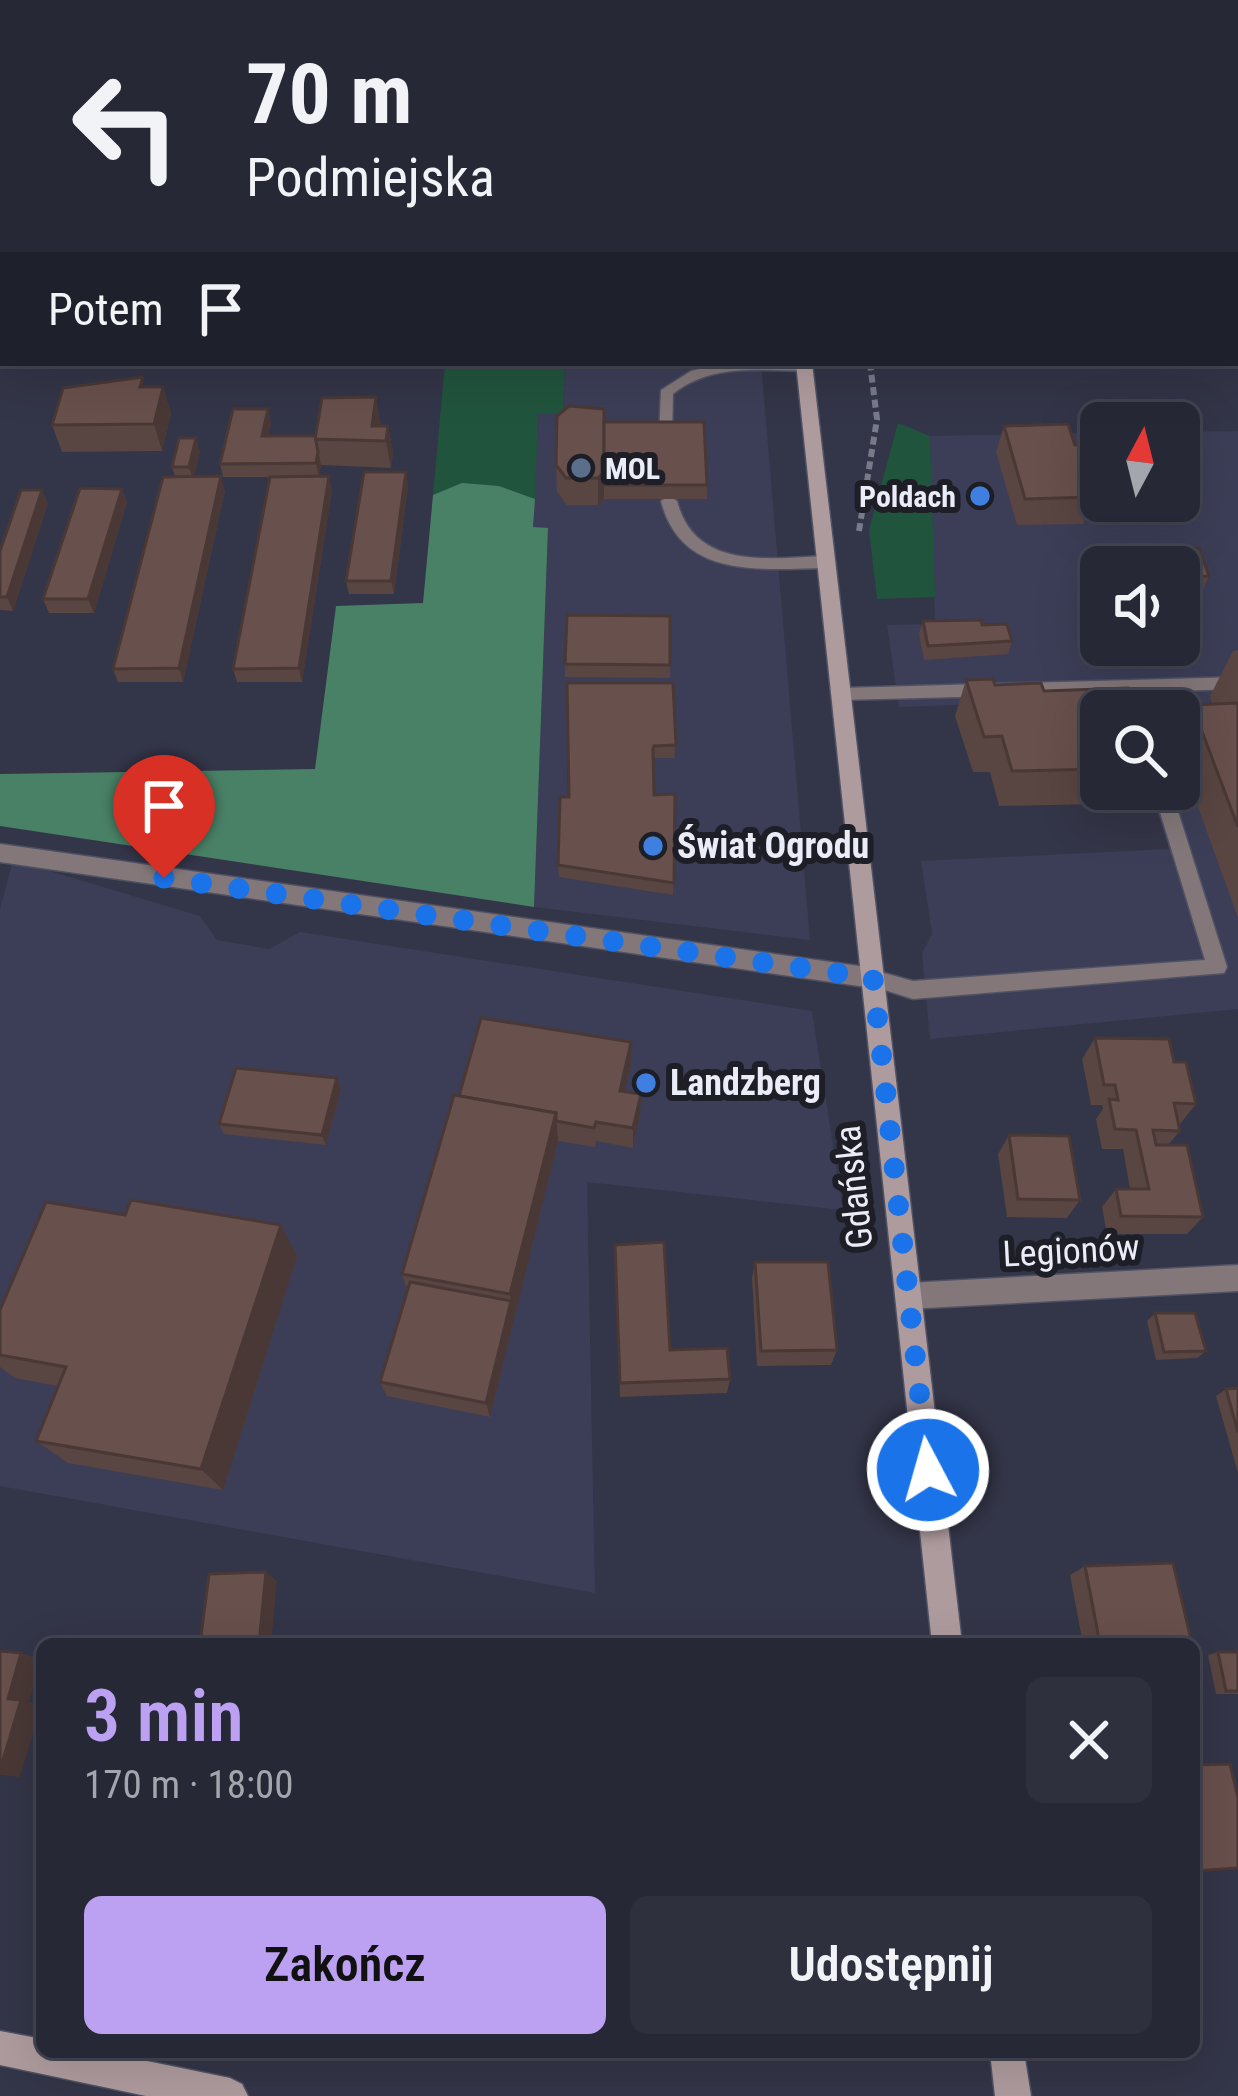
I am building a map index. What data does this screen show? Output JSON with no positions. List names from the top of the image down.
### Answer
{
  "streets": {
    "main road": ["Gdańska"],
    "street": ["Legionów"]
  },
  "crossings": [
    ["Gdańska", "Legionów"]
  ],
  "places": [
    "MOL",
    "Poldach",
    "Świat Ogrodu",
    "Landzberg"
  ],
  "north": "top",
  "page": {
    "turn": ["70 m", "Podmiejska"],
    "then": "Potem",
    "heading": ["3 min", "170 m · 18:00"],
    "buttons": ["Zakończ", "Udostępnij"]
  }
}
